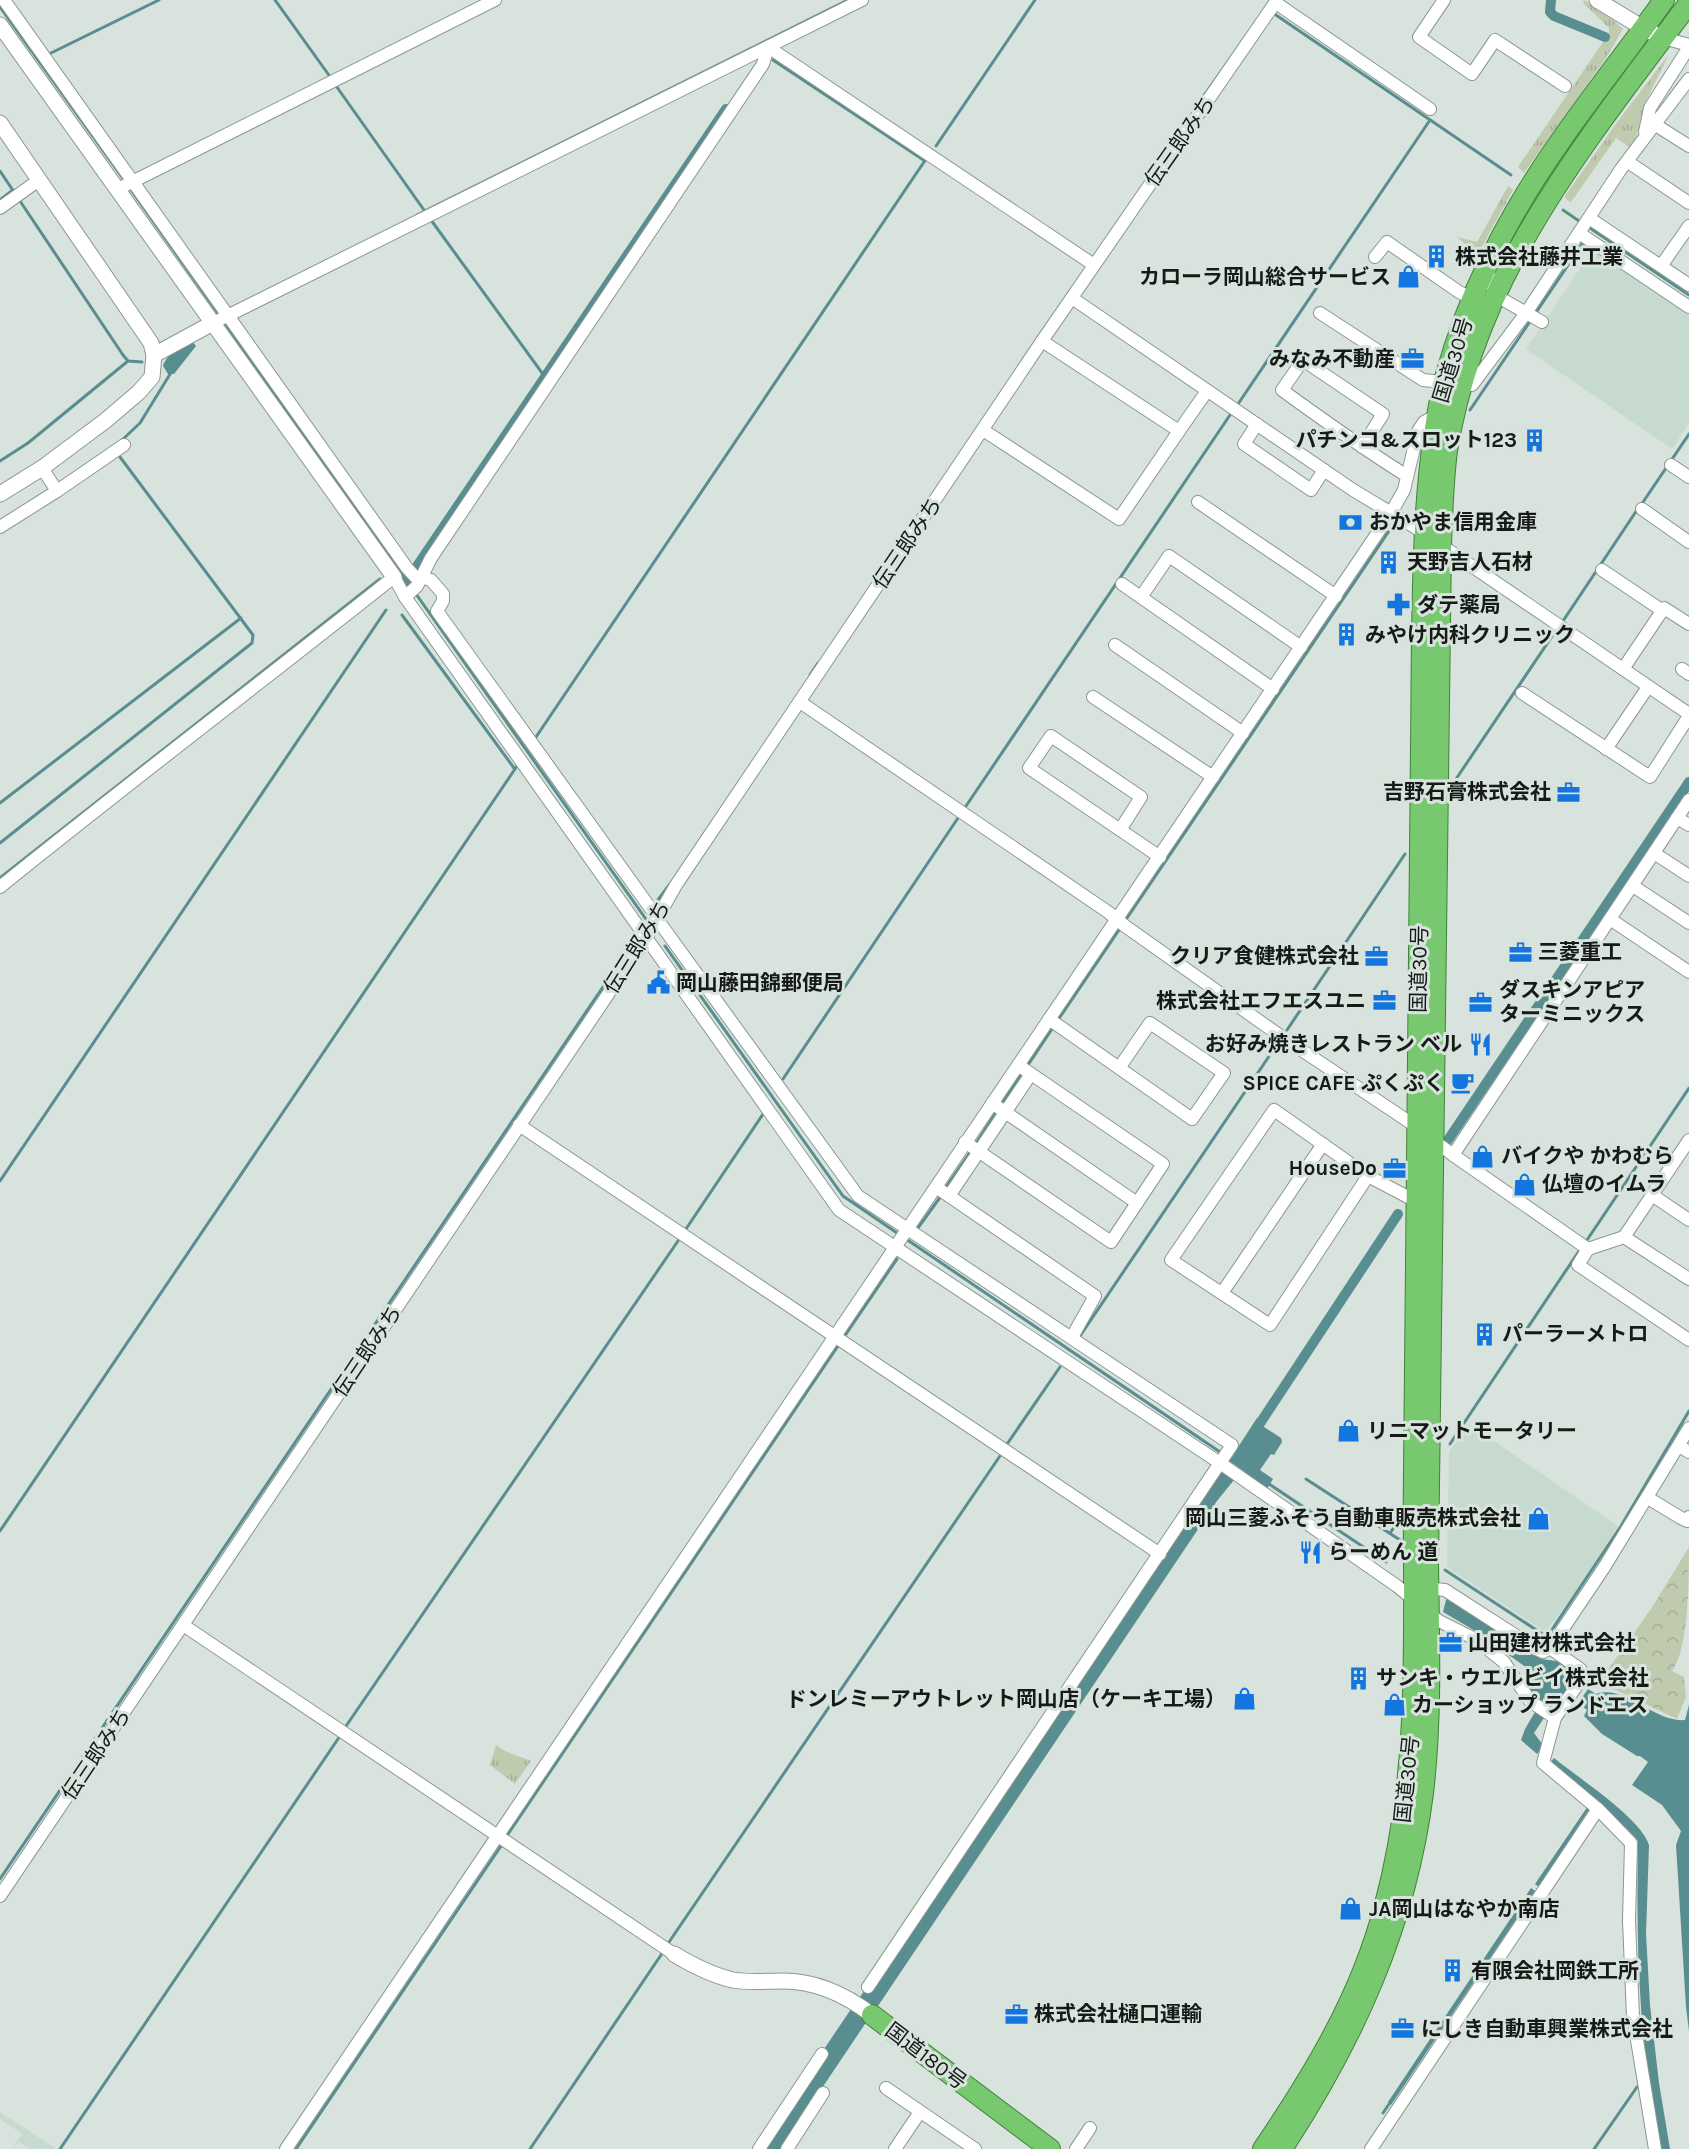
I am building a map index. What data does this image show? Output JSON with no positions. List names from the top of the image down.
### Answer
{
  "streets": {
    "highway": ["国道30号", "国道180号"],
    "street": ["伝三郎みち"]
  },
  "places": {
    "building": [
      "株式会社藤井工業",
      "パチンコ&スロット123",
      "天野吉人石材",
      "みやけ内科クリニック",
      "パーラーメトロ",
      "サンキ・ウエルビイ株式会社",
      "有限会社岡鉄工所"
    ],
    "shop": [
      "カローラ岡山総合サービス",
      "バイクや かわむら",
      "仏壇のイムラ",
      "リニマットモータリー",
      "岡山三菱ふそう自動車販売株式会社",
      "ドンレミーアウトレット岡山店（ケーキ工場）",
      "カーショップ ランドエス",
      "JA岡山はなやか南店"
    ],
    "office": [
      "みなみ不動産",
      "吉野石膏株式会社",
      "三菱重工",
      "クリア食健株式会社",
      "株式会社エフエスユニ",
      "ダスキンアピア ターミニックス",
      "HouseDo",
      "山田建材株式会社",
      "株式会社樋口運輸",
      "にしき自動車興業株式会社"
    ],
    "bank": ["おかやま信用金庫"],
    "pharmacy": ["ダテ薬局"],
    "public building": ["岡山藤田錦郵便局"],
    "restaurant": ["お好み焼きレストラン ベル", "らーめん 道"],
    "cafe": ["SPICE CAFE ぷくぷく"]
  }
}
